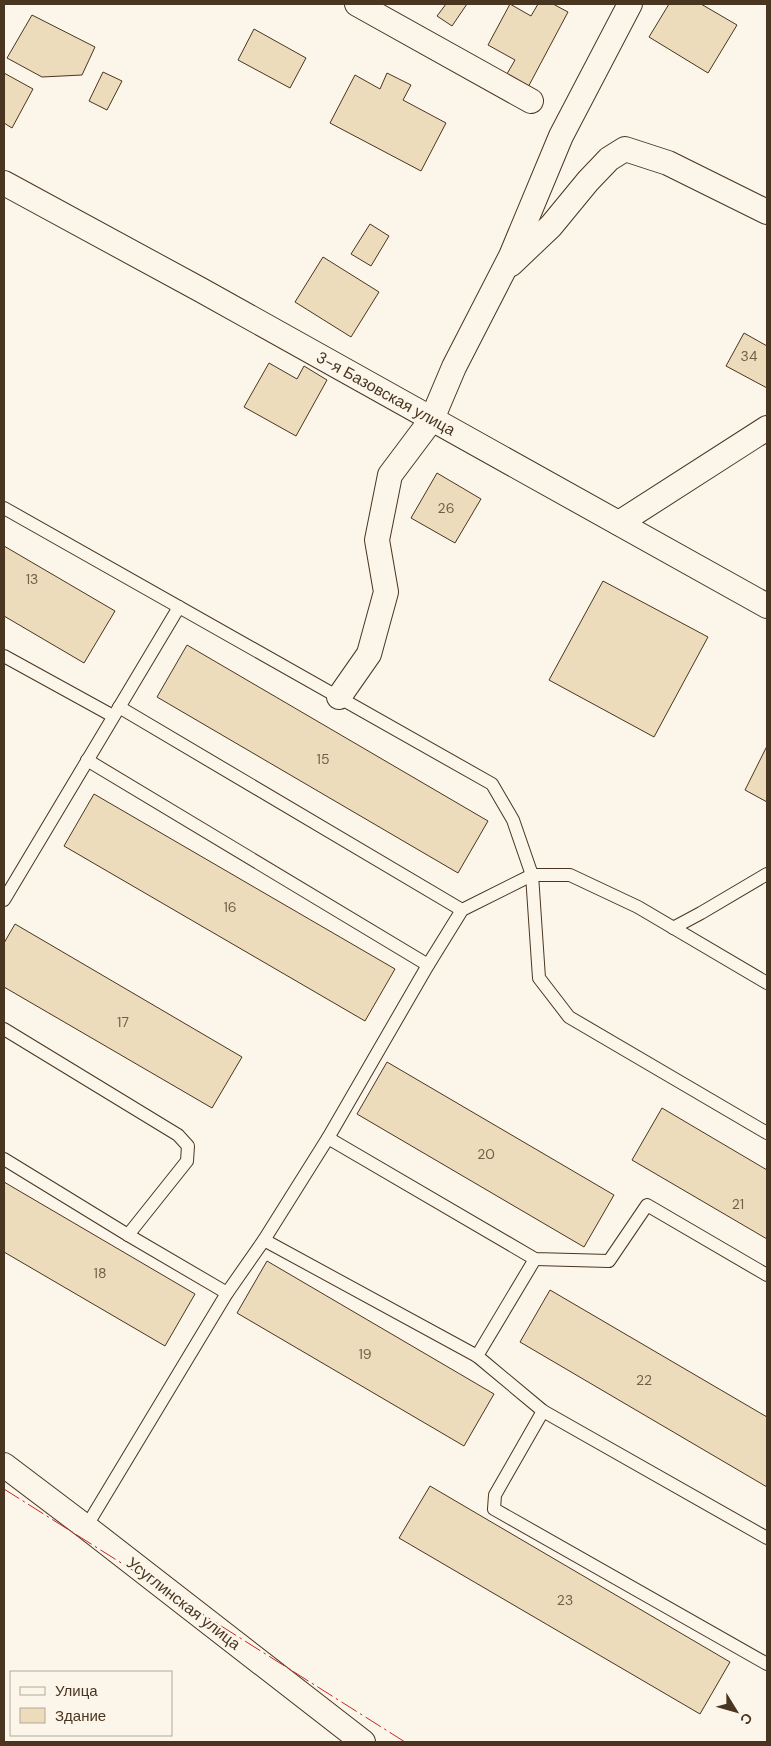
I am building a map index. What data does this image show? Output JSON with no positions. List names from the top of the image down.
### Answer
{
  "streets": {
    "street": ["3-я Базовская улица", "Усуглинская улица"]
  },
  "house_numbers": [
    "34",
    "26",
    "13",
    "15",
    "16",
    "17",
    "20",
    "21",
    "18",
    "19",
    "22",
    "23"
  ],
  "legend": ["Улица", "Здание"],
  "north": "bottom right"
}
